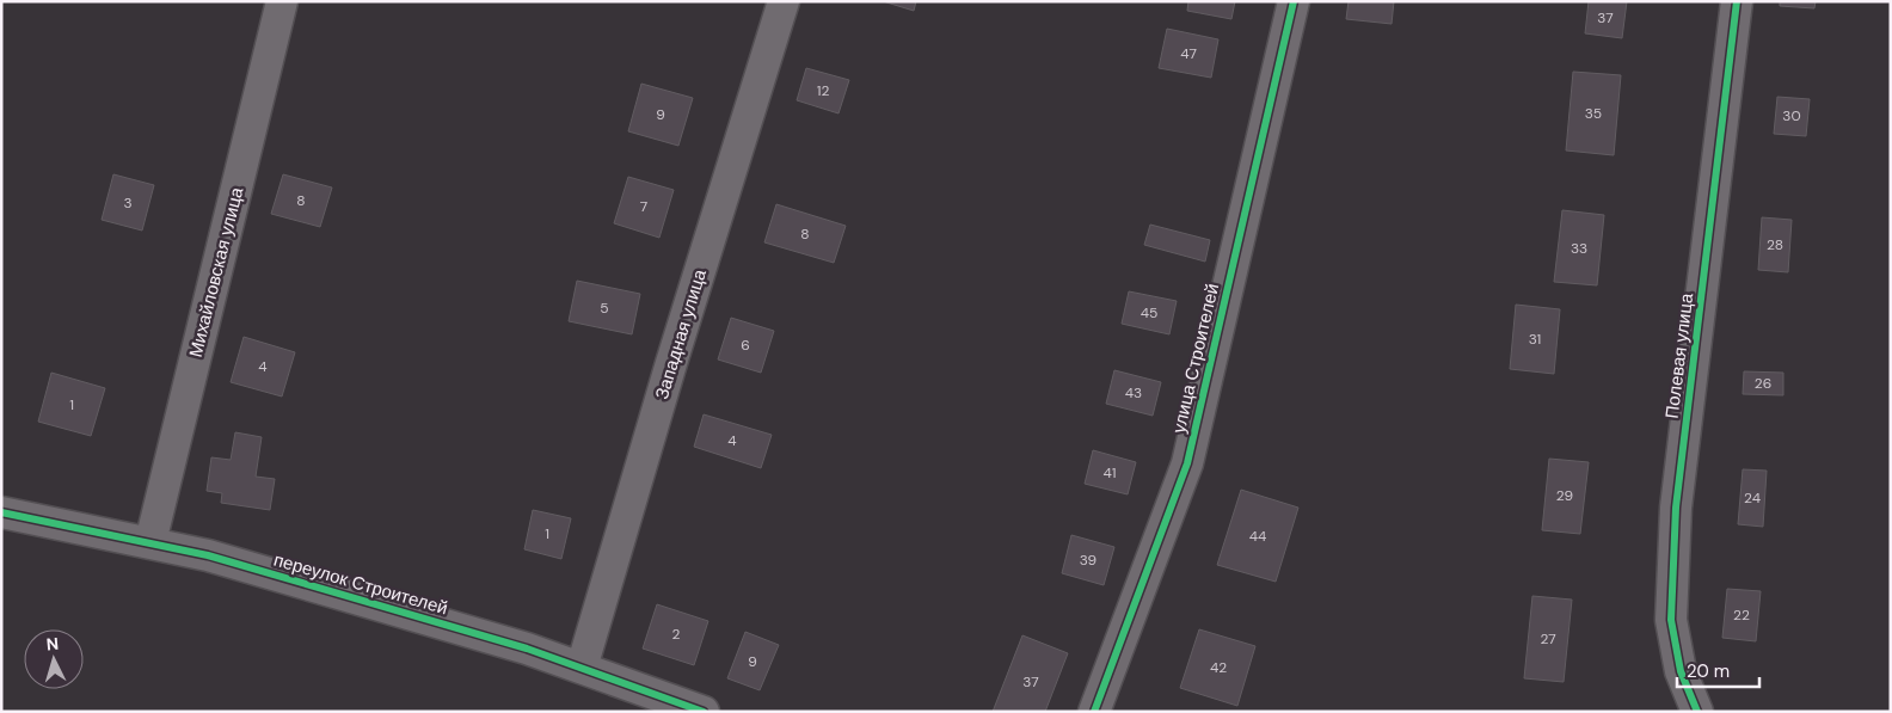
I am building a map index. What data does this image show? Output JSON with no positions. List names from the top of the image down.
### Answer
{
  "streets": {
    "street": [
      "Михайловская улица",
      "Западная улица",
      "Полевая улица",
      "улица Строителей",
      "переулок Строителей"
    ]
  },
  "crossings": [
    ["Михайловская улица", "переулок Строителей"],
    ["Западная улица", "переулок Строителей"]
  ],
  "house_numbers": [
    "37",
    "47",
    "12",
    "35",
    "9",
    "30",
    "8",
    "3",
    "7",
    "8",
    "28",
    "33",
    "5",
    "45",
    "31",
    "6",
    "4",
    "26",
    "43",
    "1",
    "4",
    "41",
    "29",
    "24",
    "1",
    "44",
    "39",
    "22",
    "2",
    "27",
    "9",
    "42",
    "37"
  ],
  "scale_bar": "20 m",
  "north": "top"
}
